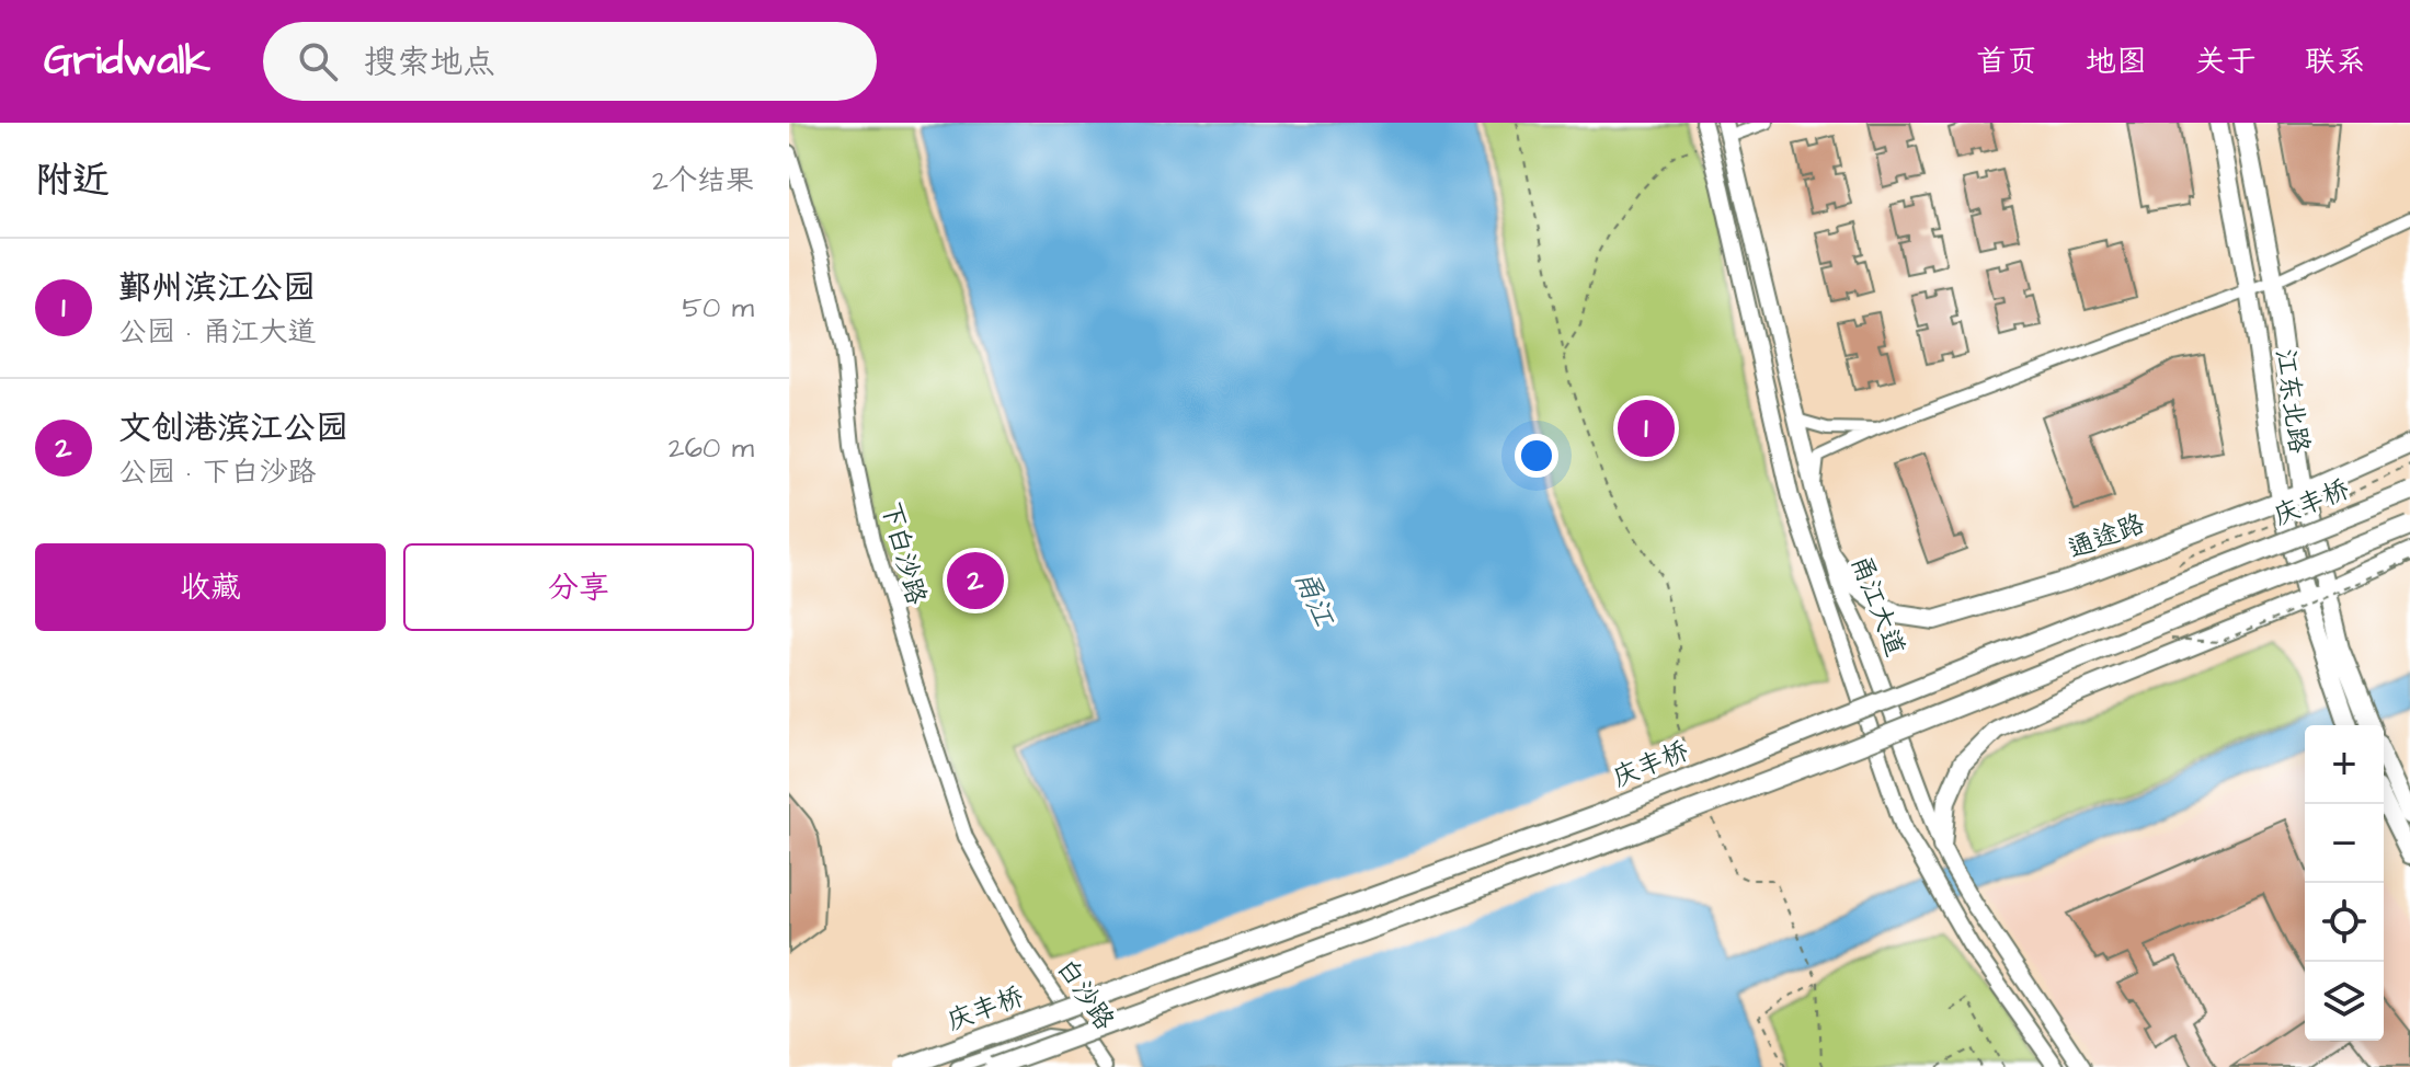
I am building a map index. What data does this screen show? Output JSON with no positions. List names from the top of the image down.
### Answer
{
  "streets": {
    "main road": [
      "江东北路",
      "庆丰桥",
      "通途路",
      "甬江大道"
    ],
    "street": ["下白沙路", "白沙路"]
  },
  "crossings": [
    ["江东北路", "通途路"],
    ["通途路", "甬江大道"],
    ["下白沙路", "白沙路"]
  ],
  "water": ["甬江"],
  "page": {
    "header": "Gridwalk",
    "search": "搜索地点",
    "nav": [
      "首页",
      "地图",
      "关于",
      "联系"
    ],
    "heading": ["附近", "2个结果"],
    "list": [
      {
        "mark": "1",
        "name": "鄞州滨江公园",
        "note": "公园 · 甬江大道",
        "value": "50 m"
      },
      {
        "mark": "2",
        "name": "文创港滨江公园",
        "note": "公园 · 下白沙路",
        "value": "260 m"
      }
    ],
    "pins": ["1", "2"],
    "buttons": ["收藏", "分享"],
    "map_buttons": ["+", "−"]
  }
}
